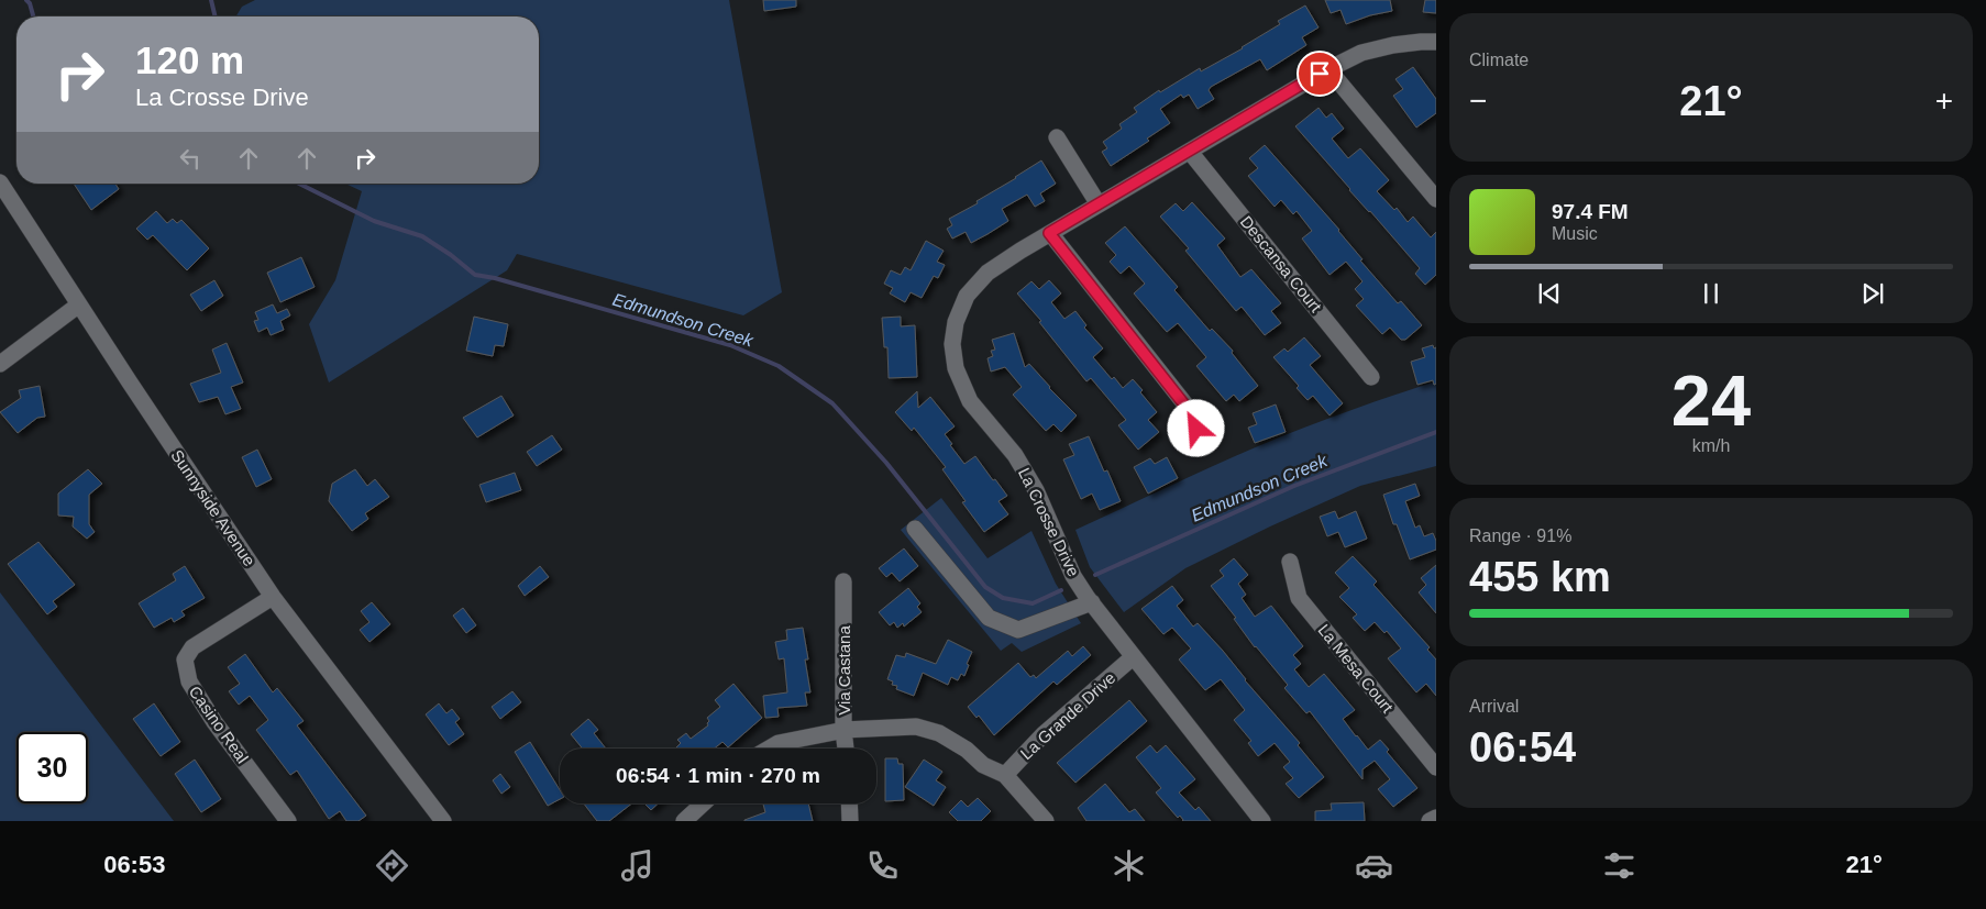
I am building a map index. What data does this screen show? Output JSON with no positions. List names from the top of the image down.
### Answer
{
  "streets": {
    "street": [
      "Descansa Court",
      "Sunnyside Avenue",
      "La Crosse Drive",
      "La Mesa Court",
      "Via Castana",
      "La Grande Drive",
      "Casino Real"
    ]
  },
  "crossings": [
    ["Descansa Court", "La Crosse Drive"],
    ["Sunnyside Avenue", "Casino Real"],
    ["La Crosse Drive", "La Grande Drive"]
  ],
  "water": ["Edmundson Creek"],
  "page": {
    "tile": [
      "Climate",
      ["24", "km/h"],
      ["Range · 91%", "455 km"],
      ["Arrival", "06:54"]
    ],
    "turn": ["120 m", "La Crosse Drive"],
    "heat": ["−", "21°", "+"],
    "song": ["97.4 FM", "Music"],
    "limit": "30",
    "trip": "06:54 · 1 min · 270 m",
    "tabs": ["06:53", "21°"]
  }
}
